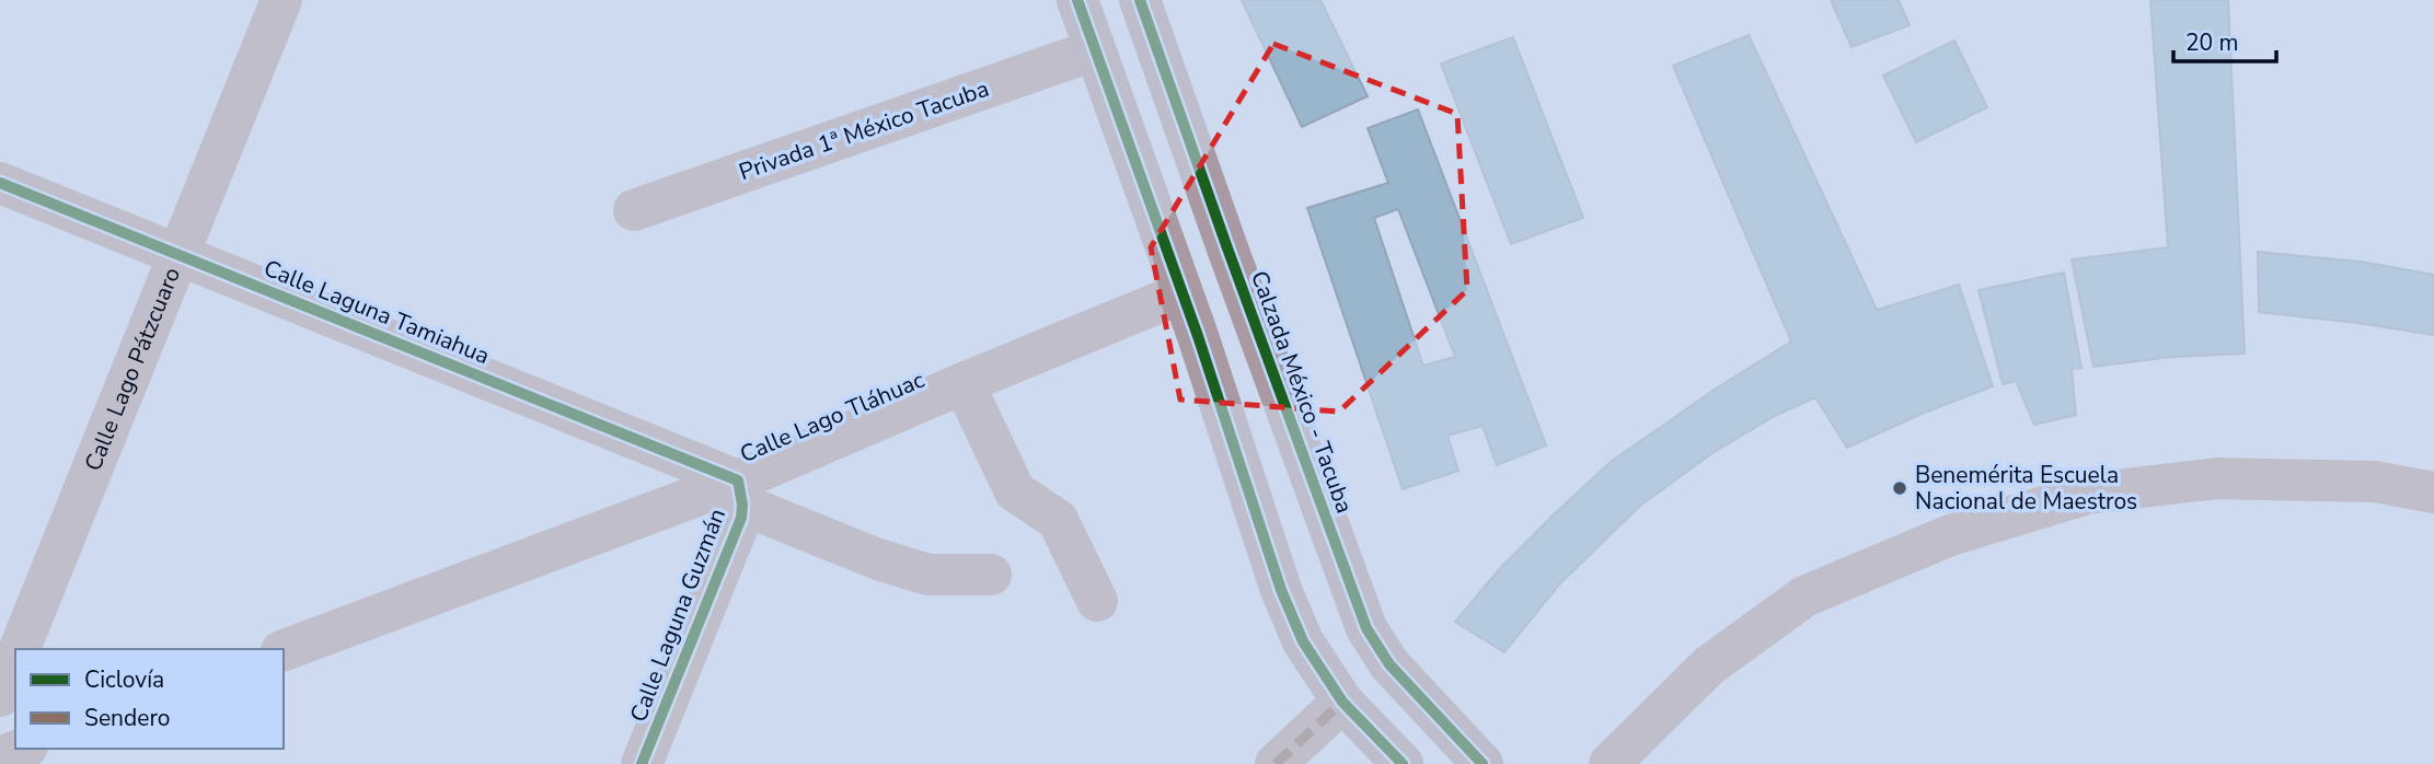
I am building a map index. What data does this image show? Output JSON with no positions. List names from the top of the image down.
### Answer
{
  "streets": {
    "main road": ["Calzada México - Tacuba"],
    "street": [
      "Privada 1ª México Tacuba",
      "Calle Laguna Tamiahua",
      "Calle Lago Pátzcuaro",
      "Calle Lago Tláhuac",
      "Calle Laguna Guzmán"
    ]
  },
  "crossings": [
    ["Calle Laguna Tamiahua", "Calle Lago Pátzcuaro"],
    ["Calle Laguna Tamiahua", "Calle Lago Tláhuac"],
    ["Calle Laguna Tamiahua", "Calle Laguna Guzmán"],
    ["Calle Lago Tláhuac", "Calle Laguna Guzmán"]
  ],
  "places": ["Benemérita Escuela Nacional de Maestros"],
  "legend": ["Ciclovía", "Sendero"],
  "scale_bar": "20 m"
}
